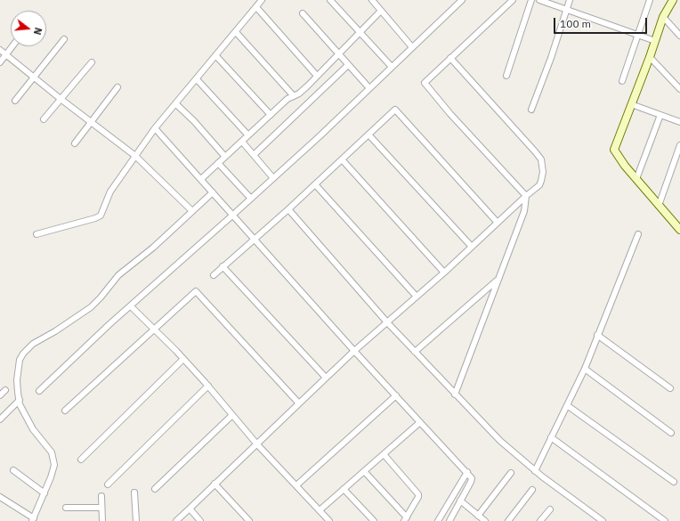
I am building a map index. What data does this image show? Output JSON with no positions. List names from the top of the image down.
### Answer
{
  "scale_bar": "100 m",
  "north": "right"
}
